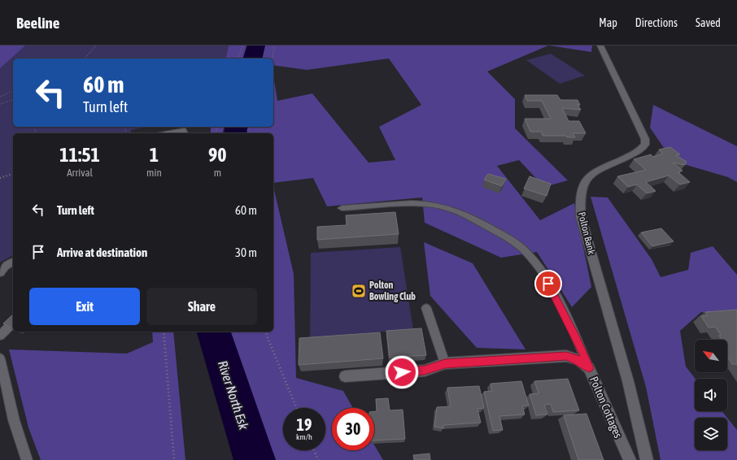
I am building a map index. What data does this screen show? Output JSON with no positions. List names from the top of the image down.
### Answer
{
  "streets": {
    "street": ["Polton Bank", "Polton Cottages"]
  },
  "water": ["River North Esk"],
  "places": {
    "sports": ["Polton Bowling Club"]
  },
  "north": "top left",
  "page": {
    "header": "Beeline",
    "nav": ["Map", "Directions", "Saved"],
    "turn": ["60 m", "Turn left"],
    "eta": [
      "11:51",
      "Arrival",
      "1",
      "min",
      "90",
      "m"
    ],
    "list": [
      {
        "name": "Turn left",
        "value": "60 m"
      },
      {
        "name": "Arrive at destination",
        "value": "30 m"
      }
    ],
    "buttons": ["Exit", "Share"],
    "speed": "19 km/h",
    "limit": "30"
  }
}
